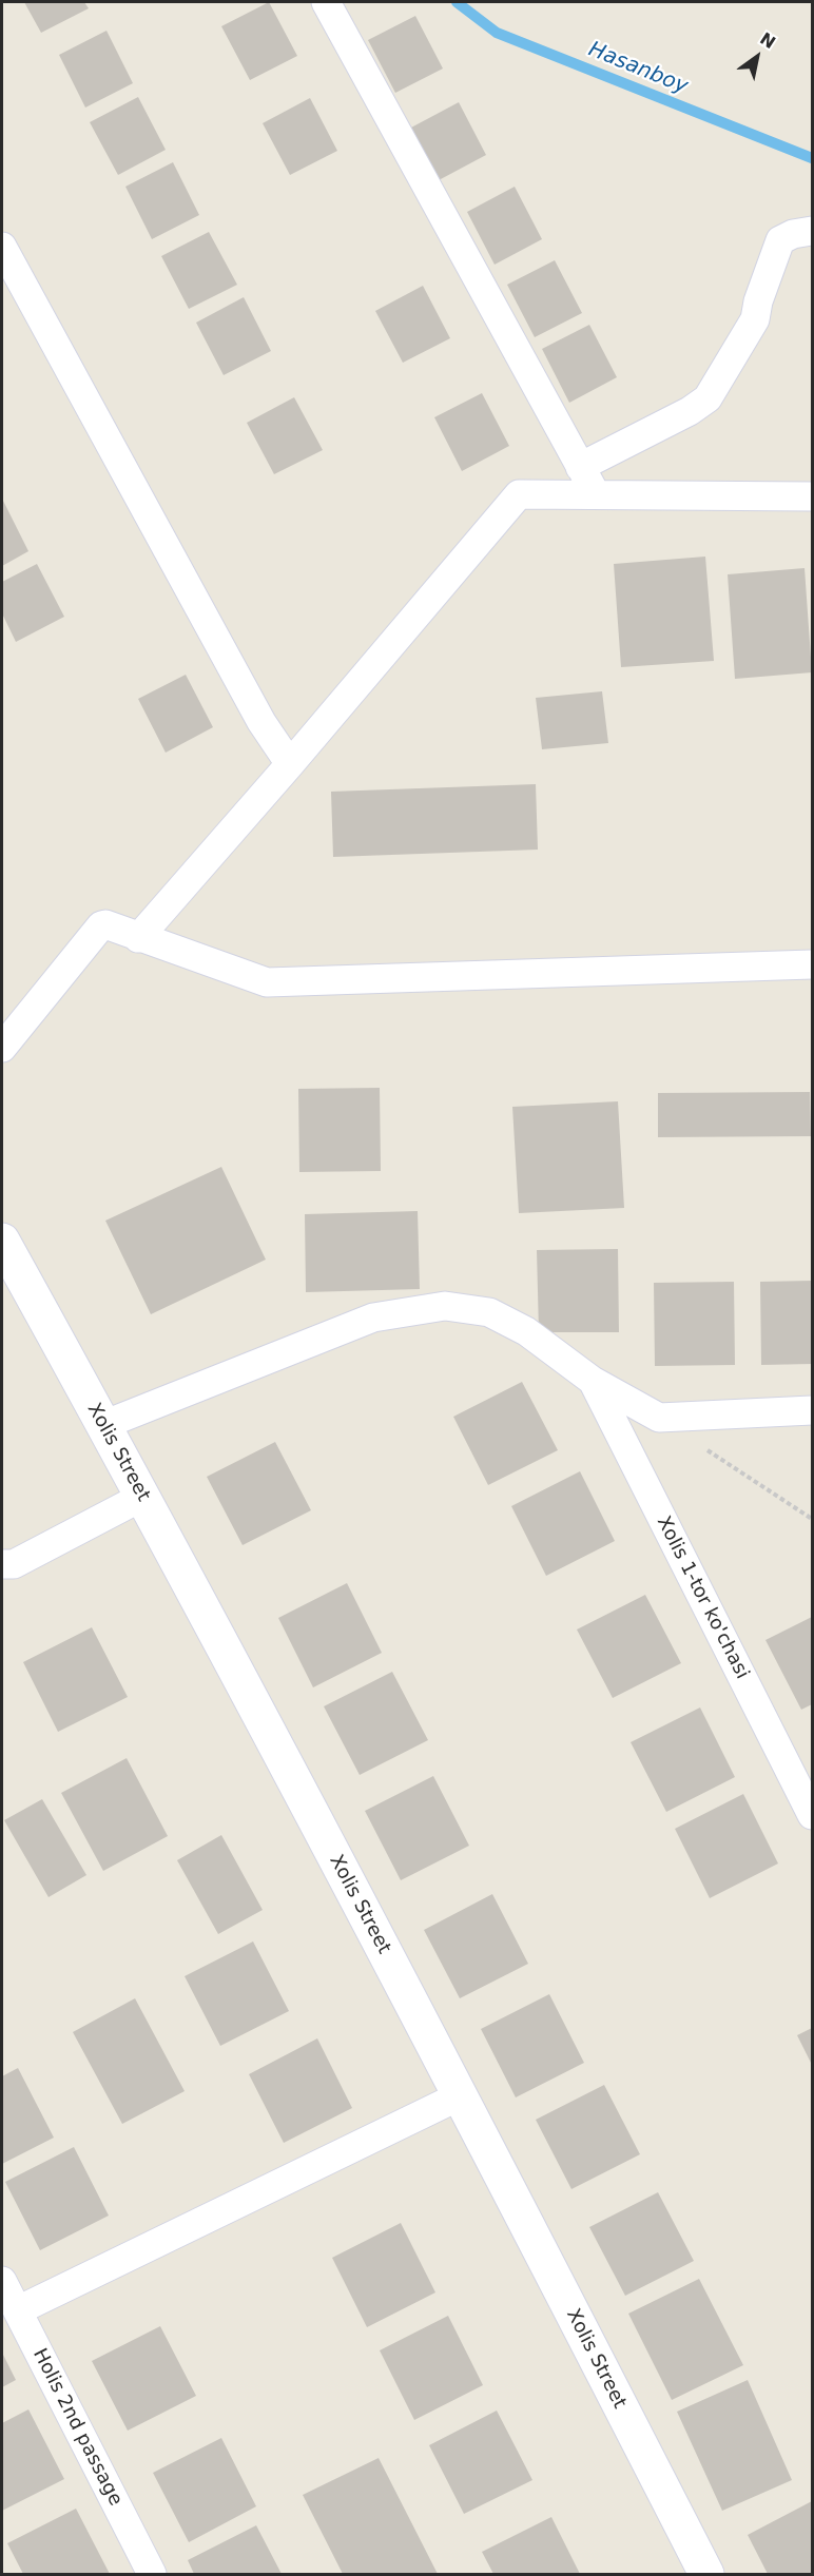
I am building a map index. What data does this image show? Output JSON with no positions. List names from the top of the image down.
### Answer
{
  "streets": {
    "street": ["Xolis Street", "Xolis 1-tor ko'chasi", "Holis 2nd passage"]
  },
  "water": ["Hasanboy"],
  "north": "top right"
}
